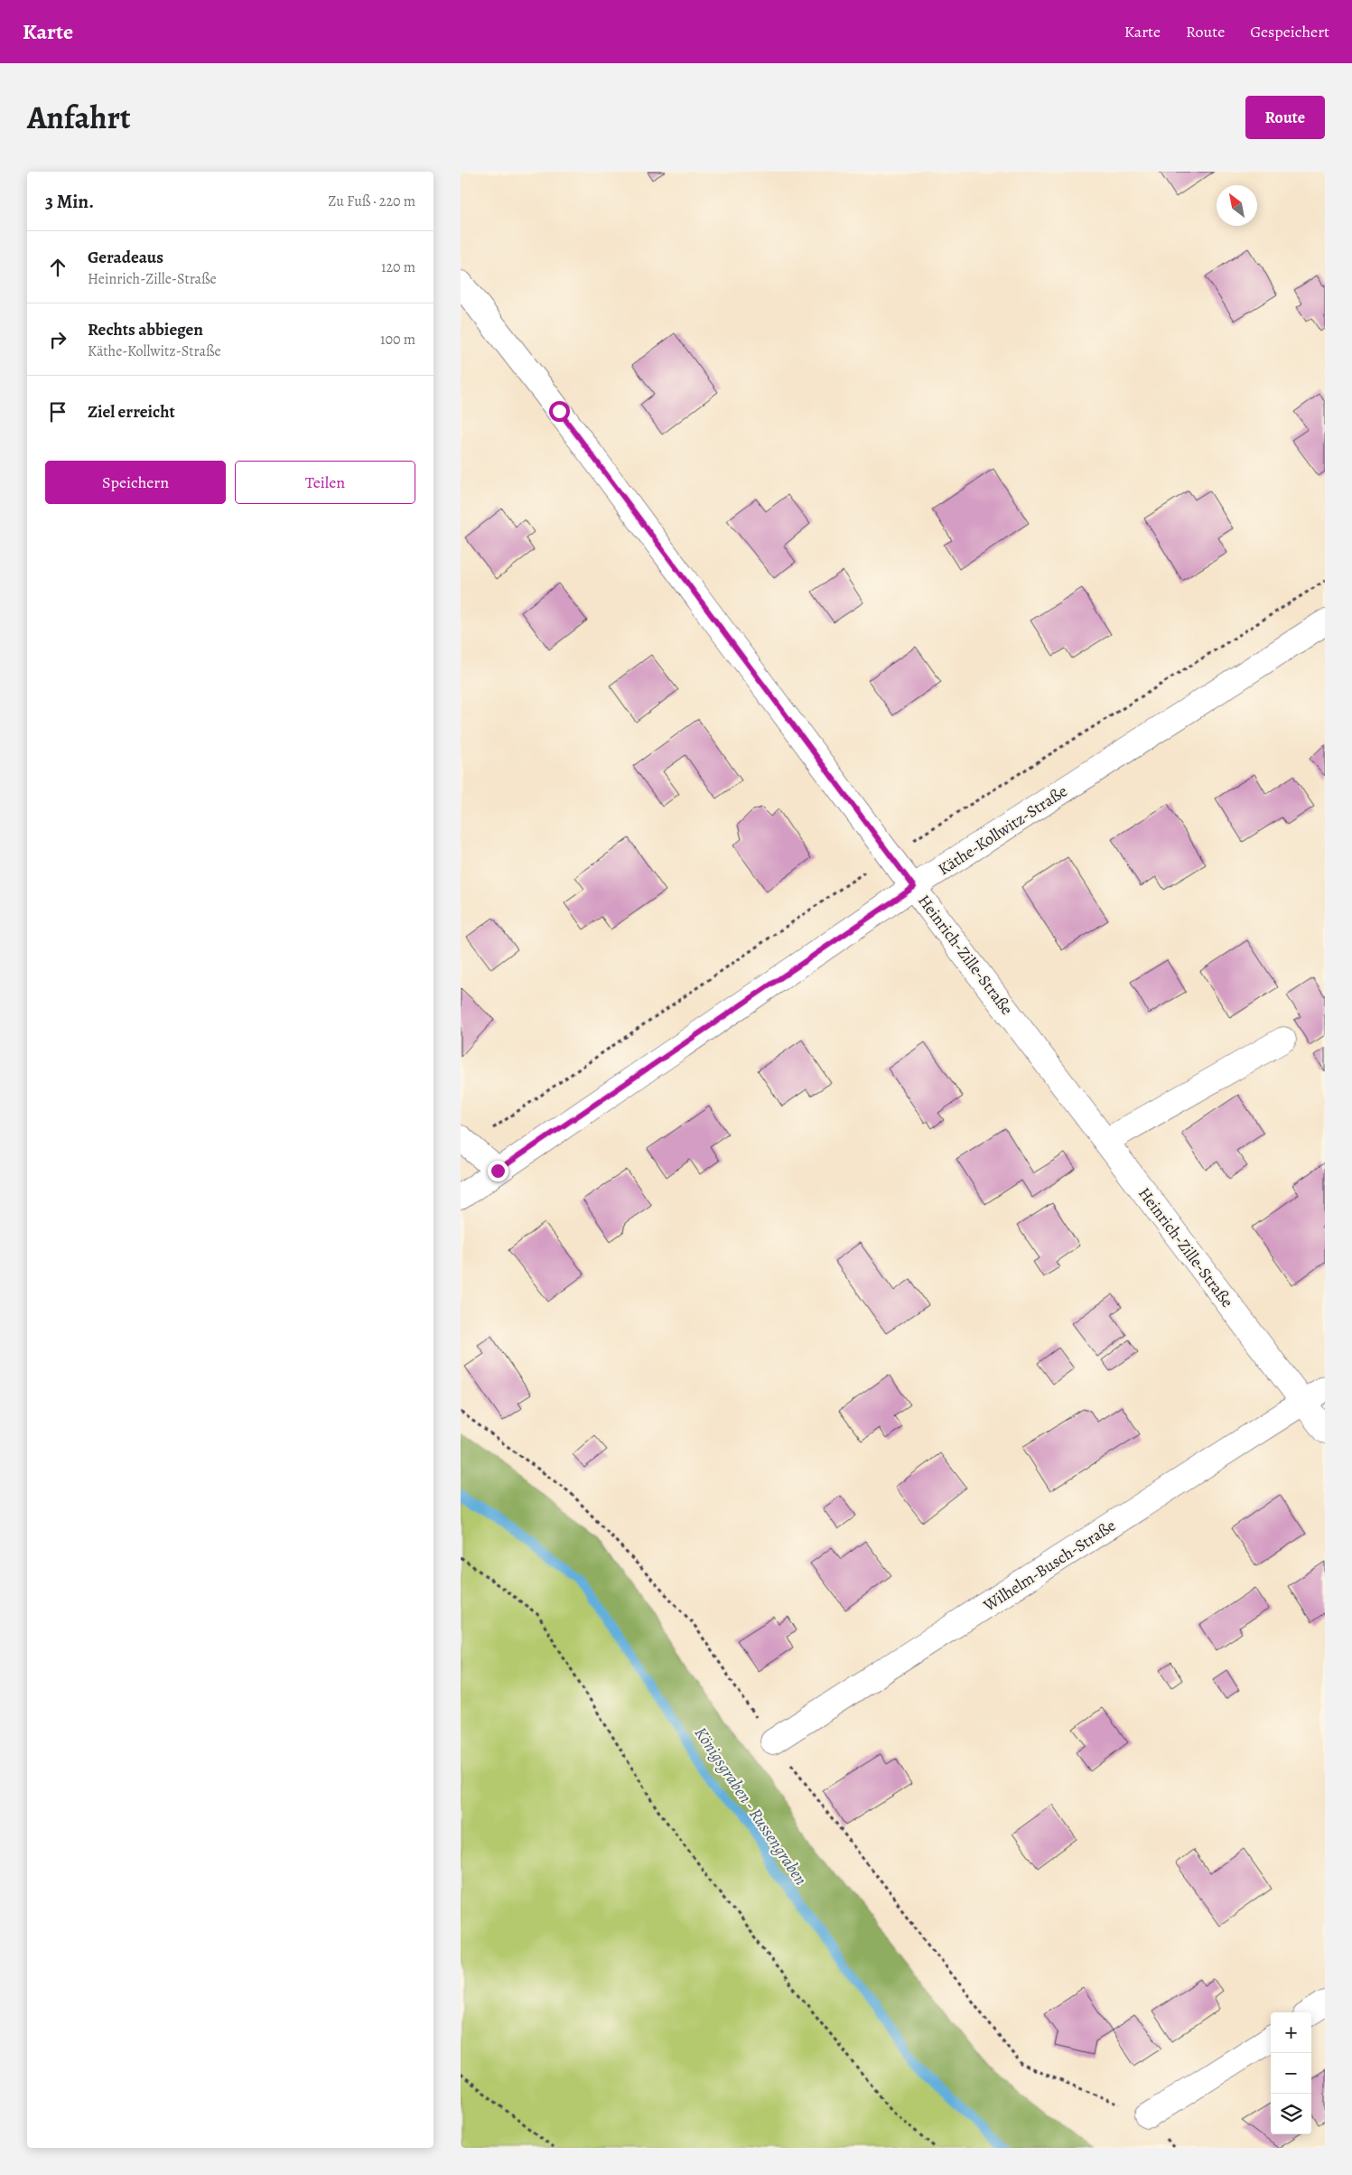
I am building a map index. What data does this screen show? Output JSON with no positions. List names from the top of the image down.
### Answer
{
  "streets": {
    "street": ["Käthe-Kollwitz-Straße", "Heinrich-Zille-Straße", "Wilhelm-Busch-Straße"]
  },
  "crossings": [
    ["Käthe-Kollwitz-Straße", "Heinrich-Zille-Straße"],
    ["Heinrich-Zille-Straße", "Wilhelm-Busch-Straße"]
  ],
  "water": ["Königsgraben - Russengraben"],
  "north": "top left",
  "page": {
    "header": "Karte",
    "nav": ["Karte", "Route", "Gespeichert"],
    "title": "Anfahrt",
    "buttons": [
      "Route",
      ["Speichern", "Teilen"]
    ],
    "heading": ["3 Min.", "Zu Fuß · 220 m"],
    "list": [
      ["Geradeaus", "Heinrich-Zille-Straße", "120 m"],
      ["Rechts abbiegen", "Käthe-Kollwitz-Straße", "100 m"],
      "Ziel erreicht"
    ],
    "map_buttons": ["+", "−"]
  }
}
